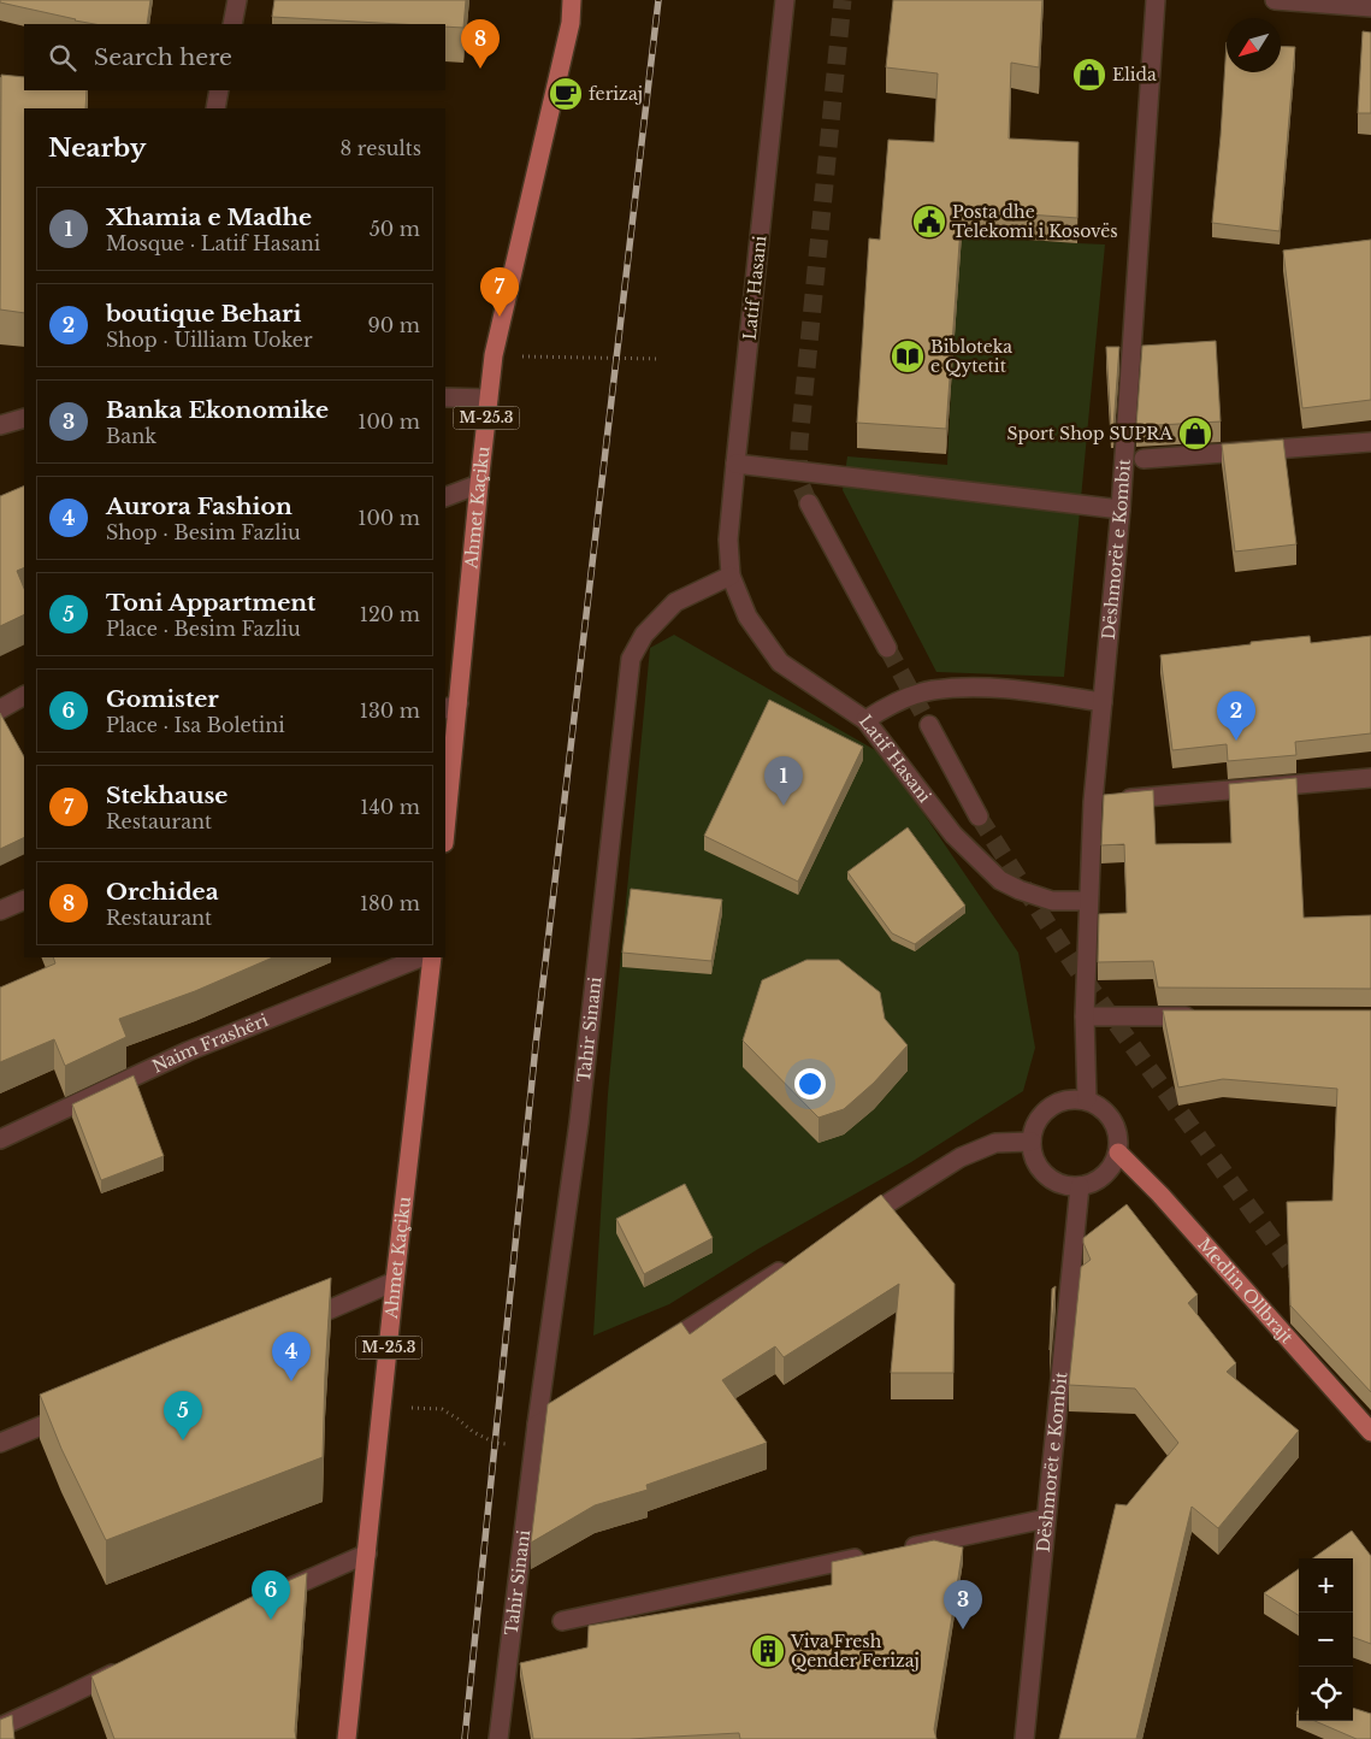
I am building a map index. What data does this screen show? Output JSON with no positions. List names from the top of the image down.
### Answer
{
  "streets": {
    "main road": ["M-25.3", "Ahmet Kaçiku", "Medlin Ollbrajt"],
    "street": [
      "Latif Hasani",
      "Dëshmorët e Kombit",
      "Tahir Sinani",
      "Naim Frashëri"
    ]
  },
  "crossings": [
    ["Latif Hasani", "Dëshmorët e Kombit"],
    ["Latif Hasani", "Tahir Sinani"],
    ["Dëshmorët e Kombit", "Medlin Ollbrajt"]
  ],
  "places": {
    "shop": ["Elida", "Sport Shop SUPRA"],
    "cafe": ["ferizaj"],
    "public building": ["Posta dhe Telekomi i Kosovës"],
    "library": ["Bibloteka e Qytetit"],
    "building": ["Viva Fresh Qender Ferizaj"]
  },
  "north": "bottom left",
  "page": {
    "pins": [
      "8",
      "7",
      "2",
      "1",
      "4",
      "5",
      "6",
      "3"
    ],
    "search": "Search here",
    "heading": ["Nearby", "8 results"],
    "list": [
      {
        "mark": "1",
        "name": "Xhamia e Madhe",
        "note": "Mosque · Latif Hasani",
        "value": "50 m"
      },
      {
        "mark": "2",
        "name": "boutique Behari",
        "note": "Shop · Uilliam Uoker",
        "value": "90 m"
      },
      {
        "mark": "3",
        "name": "Banka Ekonomike",
        "note": "Bank",
        "value": "100 m"
      },
      {
        "mark": "4",
        "name": "Aurora Fashion",
        "note": "Shop · Besim Fazliu",
        "value": "100 m"
      },
      {
        "mark": "5",
        "name": "Toni Appartment",
        "note": "Place · Besim Fazliu",
        "value": "120 m"
      },
      {
        "mark": "6",
        "name": "Gomister",
        "note": "Place · Isa Boletini",
        "value": "130 m"
      },
      {
        "mark": "7",
        "name": "Stekhause",
        "note": "Restaurant",
        "value": "140 m"
      },
      {
        "mark": "8",
        "name": "Orchidea",
        "note": "Restaurant",
        "value": "180 m"
      }
    ],
    "map_buttons": ["+", "−"]
  }
}
